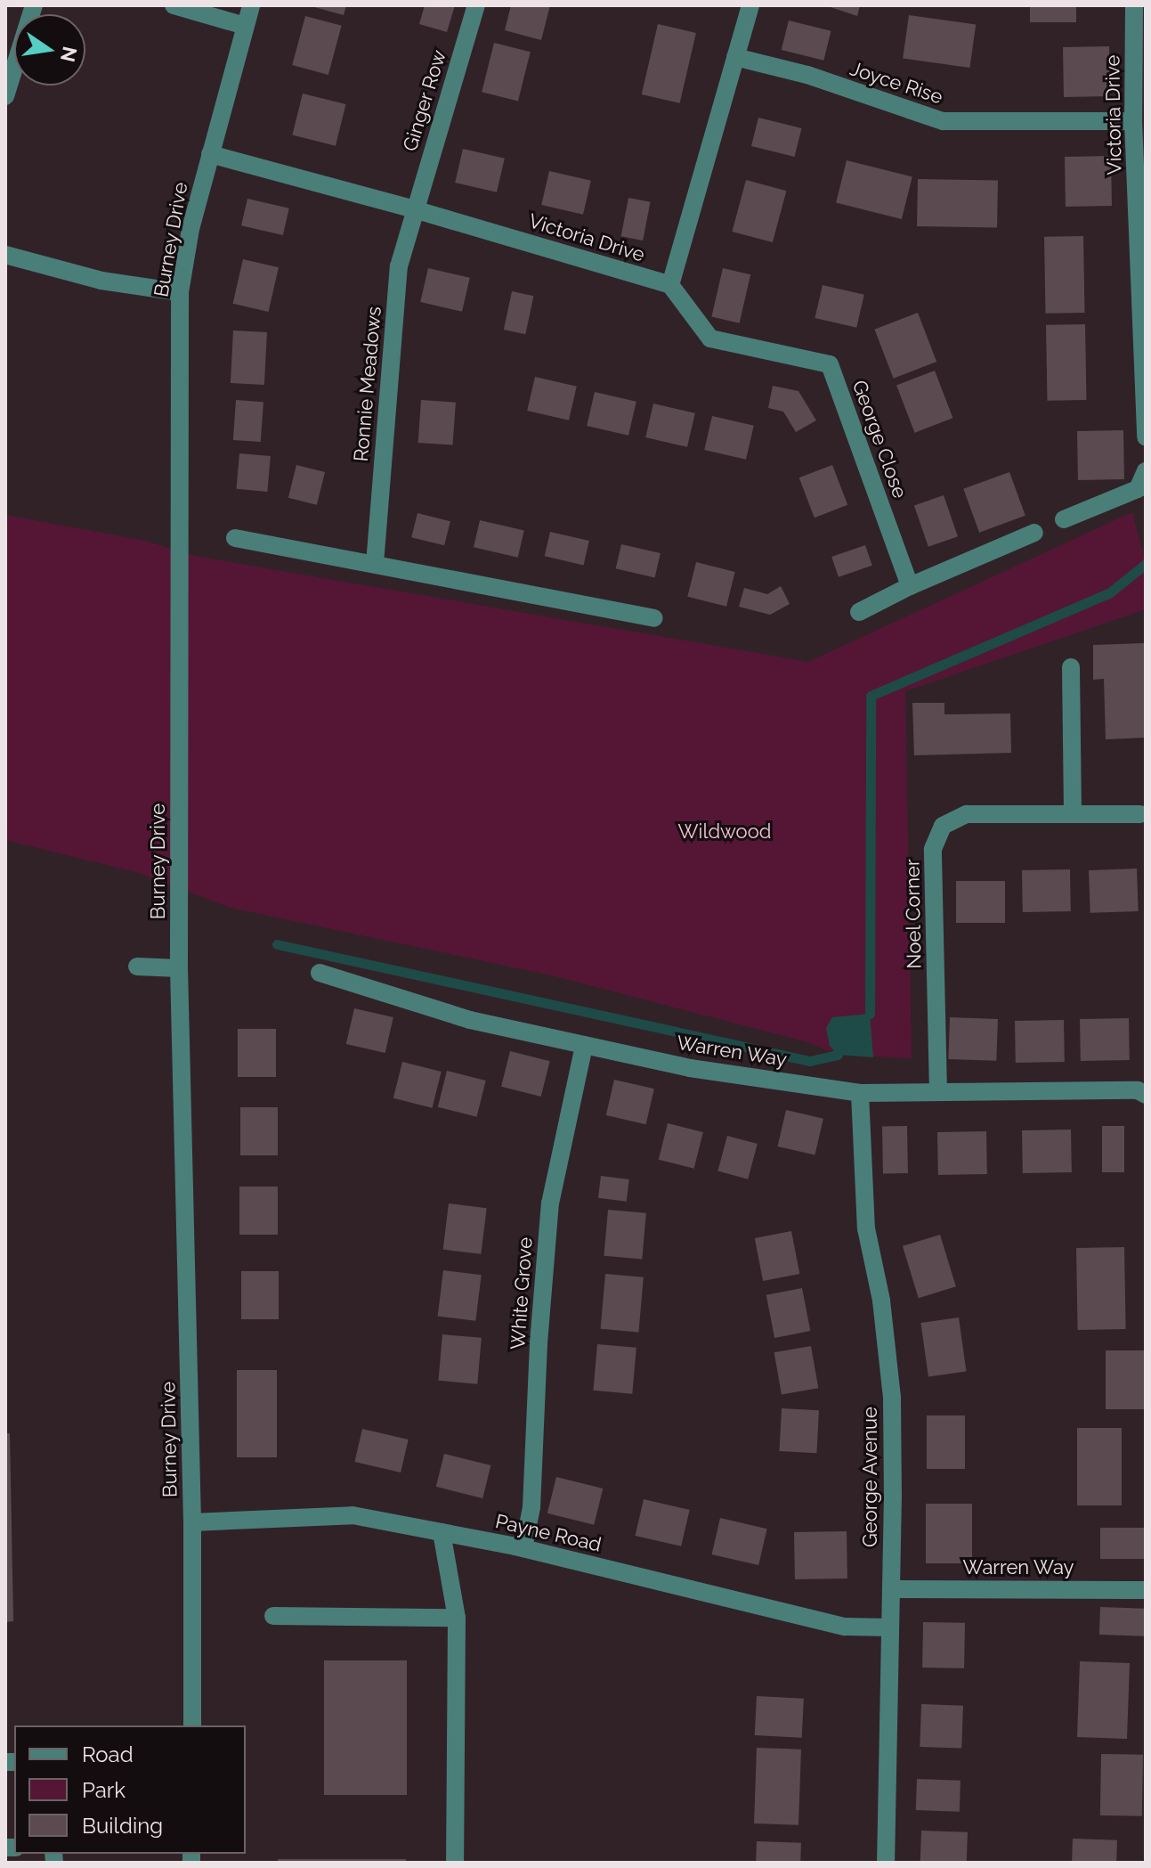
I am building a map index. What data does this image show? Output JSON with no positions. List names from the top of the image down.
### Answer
{
  "streets": {
    "street": [
      "Joyce Rise",
      "Ginger Row",
      "Victoria Drive",
      "Burney Drive",
      "Ronnie Meadows",
      "George Close",
      "Noel Corner",
      "Warren Way",
      "White Grove",
      "George Avenue",
      "Payne Road"
    ]
  },
  "crossings": [
    ["Joyce Rise", "Victoria Drive"],
    ["Ginger Row", "Victoria Drive"],
    ["Ginger Row", "Ronnie Meadows"],
    ["Victoria Drive", "Burney Drive"],
    ["Victoria Drive", "Ronnie Meadows"],
    ["Victoria Drive", "George Close"],
    ["Burney Drive", "Payne Road"],
    ["Noel Corner", "Warren Way"],
    ["Warren Way", "White Grove"],
    ["Warren Way", "George Avenue"],
    ["White Grove", "Payne Road"],
    ["George Avenue", "Payne Road"]
  ],
  "parks": ["Wildwood"],
  "legend": ["Road", "Park", "Building"],
  "north": "right"
}
